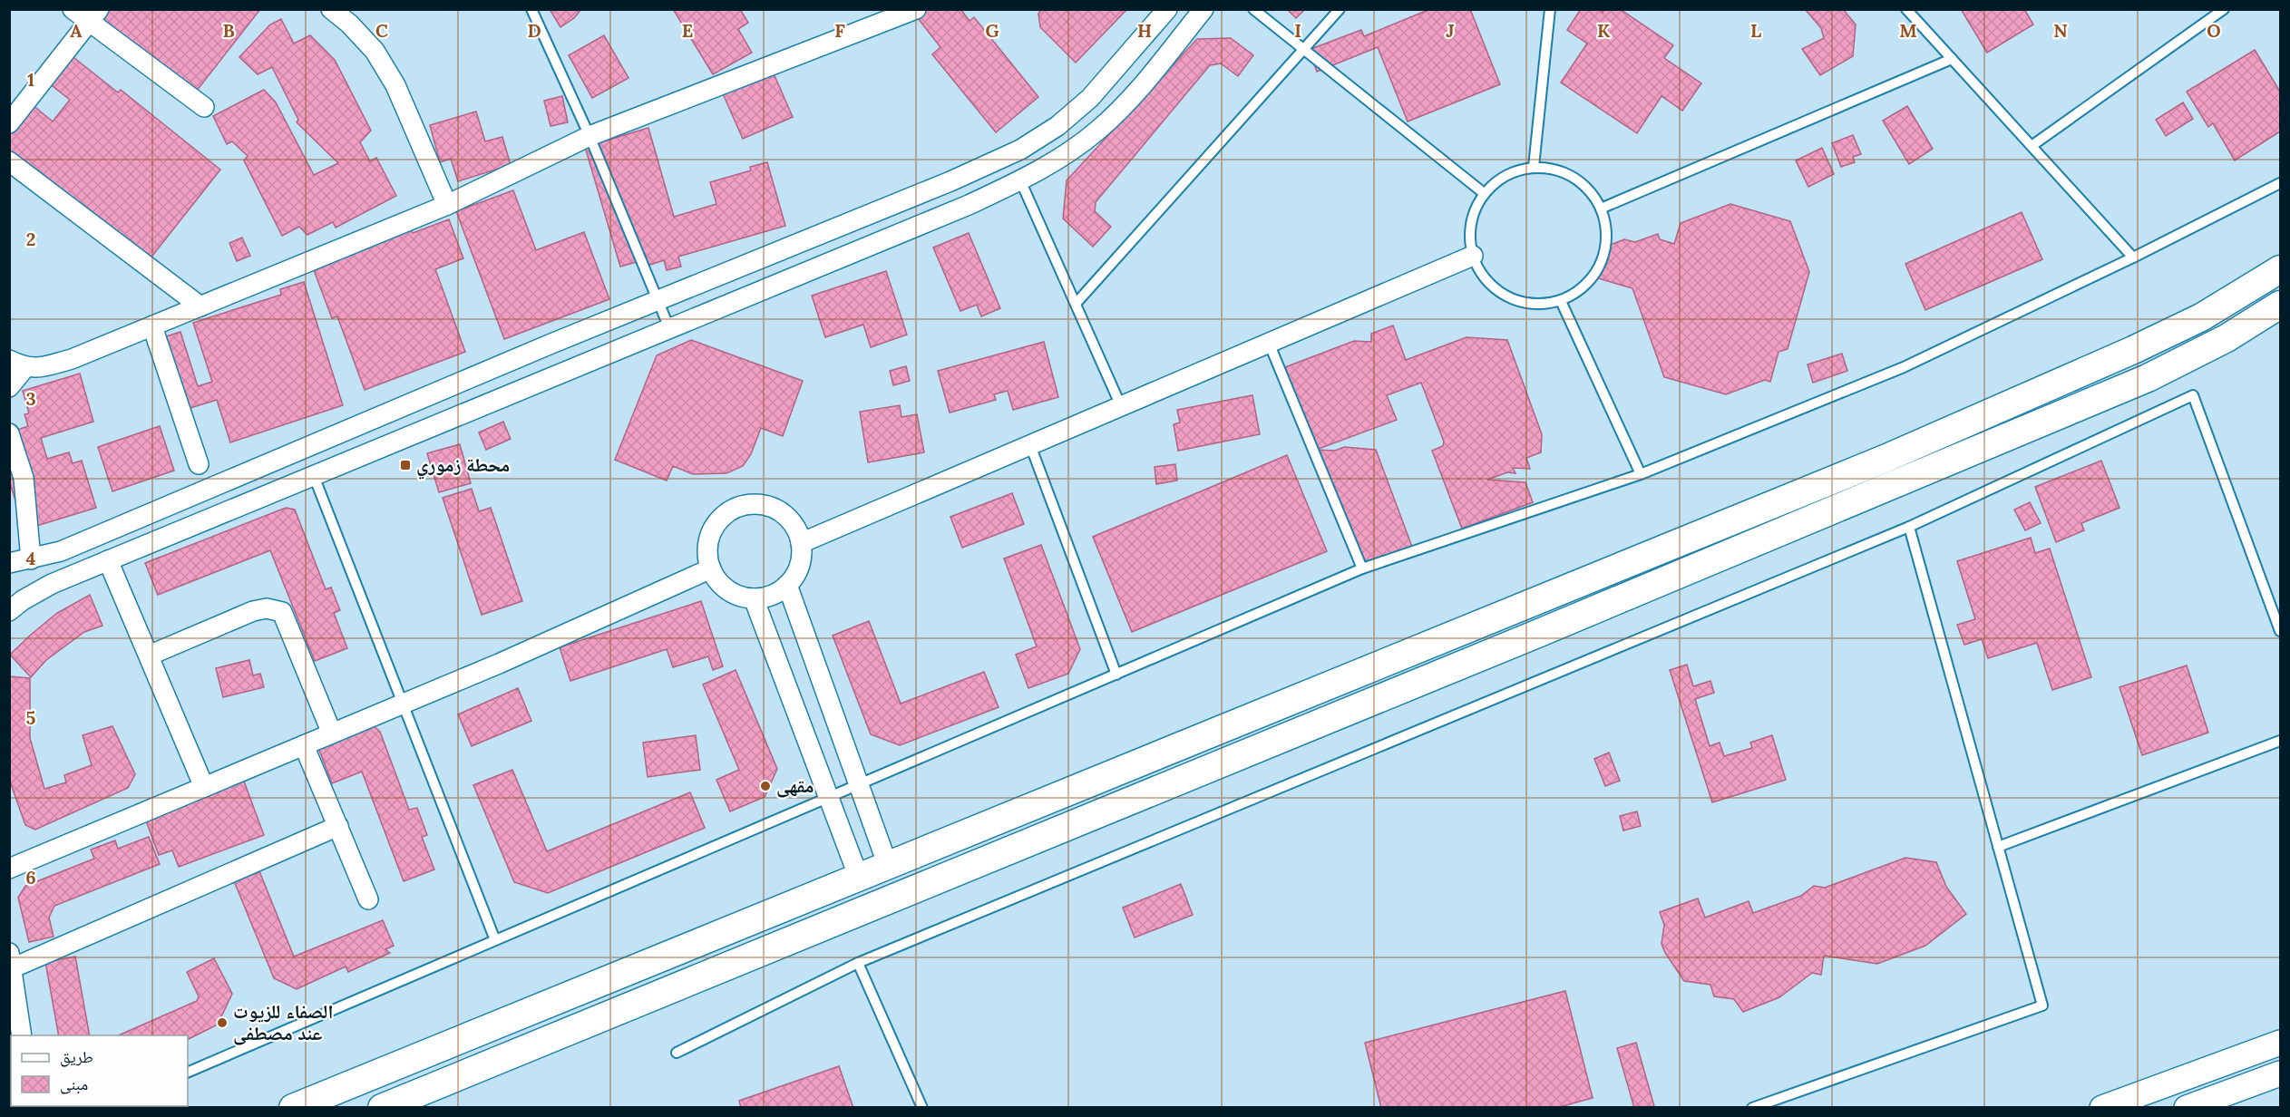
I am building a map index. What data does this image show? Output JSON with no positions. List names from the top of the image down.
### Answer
{
  "places": {
    "transit": ["محطة زموري"],
    "other": ["مقهى", "الصفاء للزيوت عند مصطفى"]
  },
  "legend": ["طريق", "مبنى"],
  "grid": {
    "columns": [
      "A",
      "B",
      "C",
      "D",
      "E",
      "F",
      "G",
      "H",
      "I",
      "J",
      "K",
      "L",
      "M",
      "N",
      "O"
    ],
    "rows": [
      "1",
      "2",
      "3",
      "4",
      "5",
      "6"
    ]
  }
}
